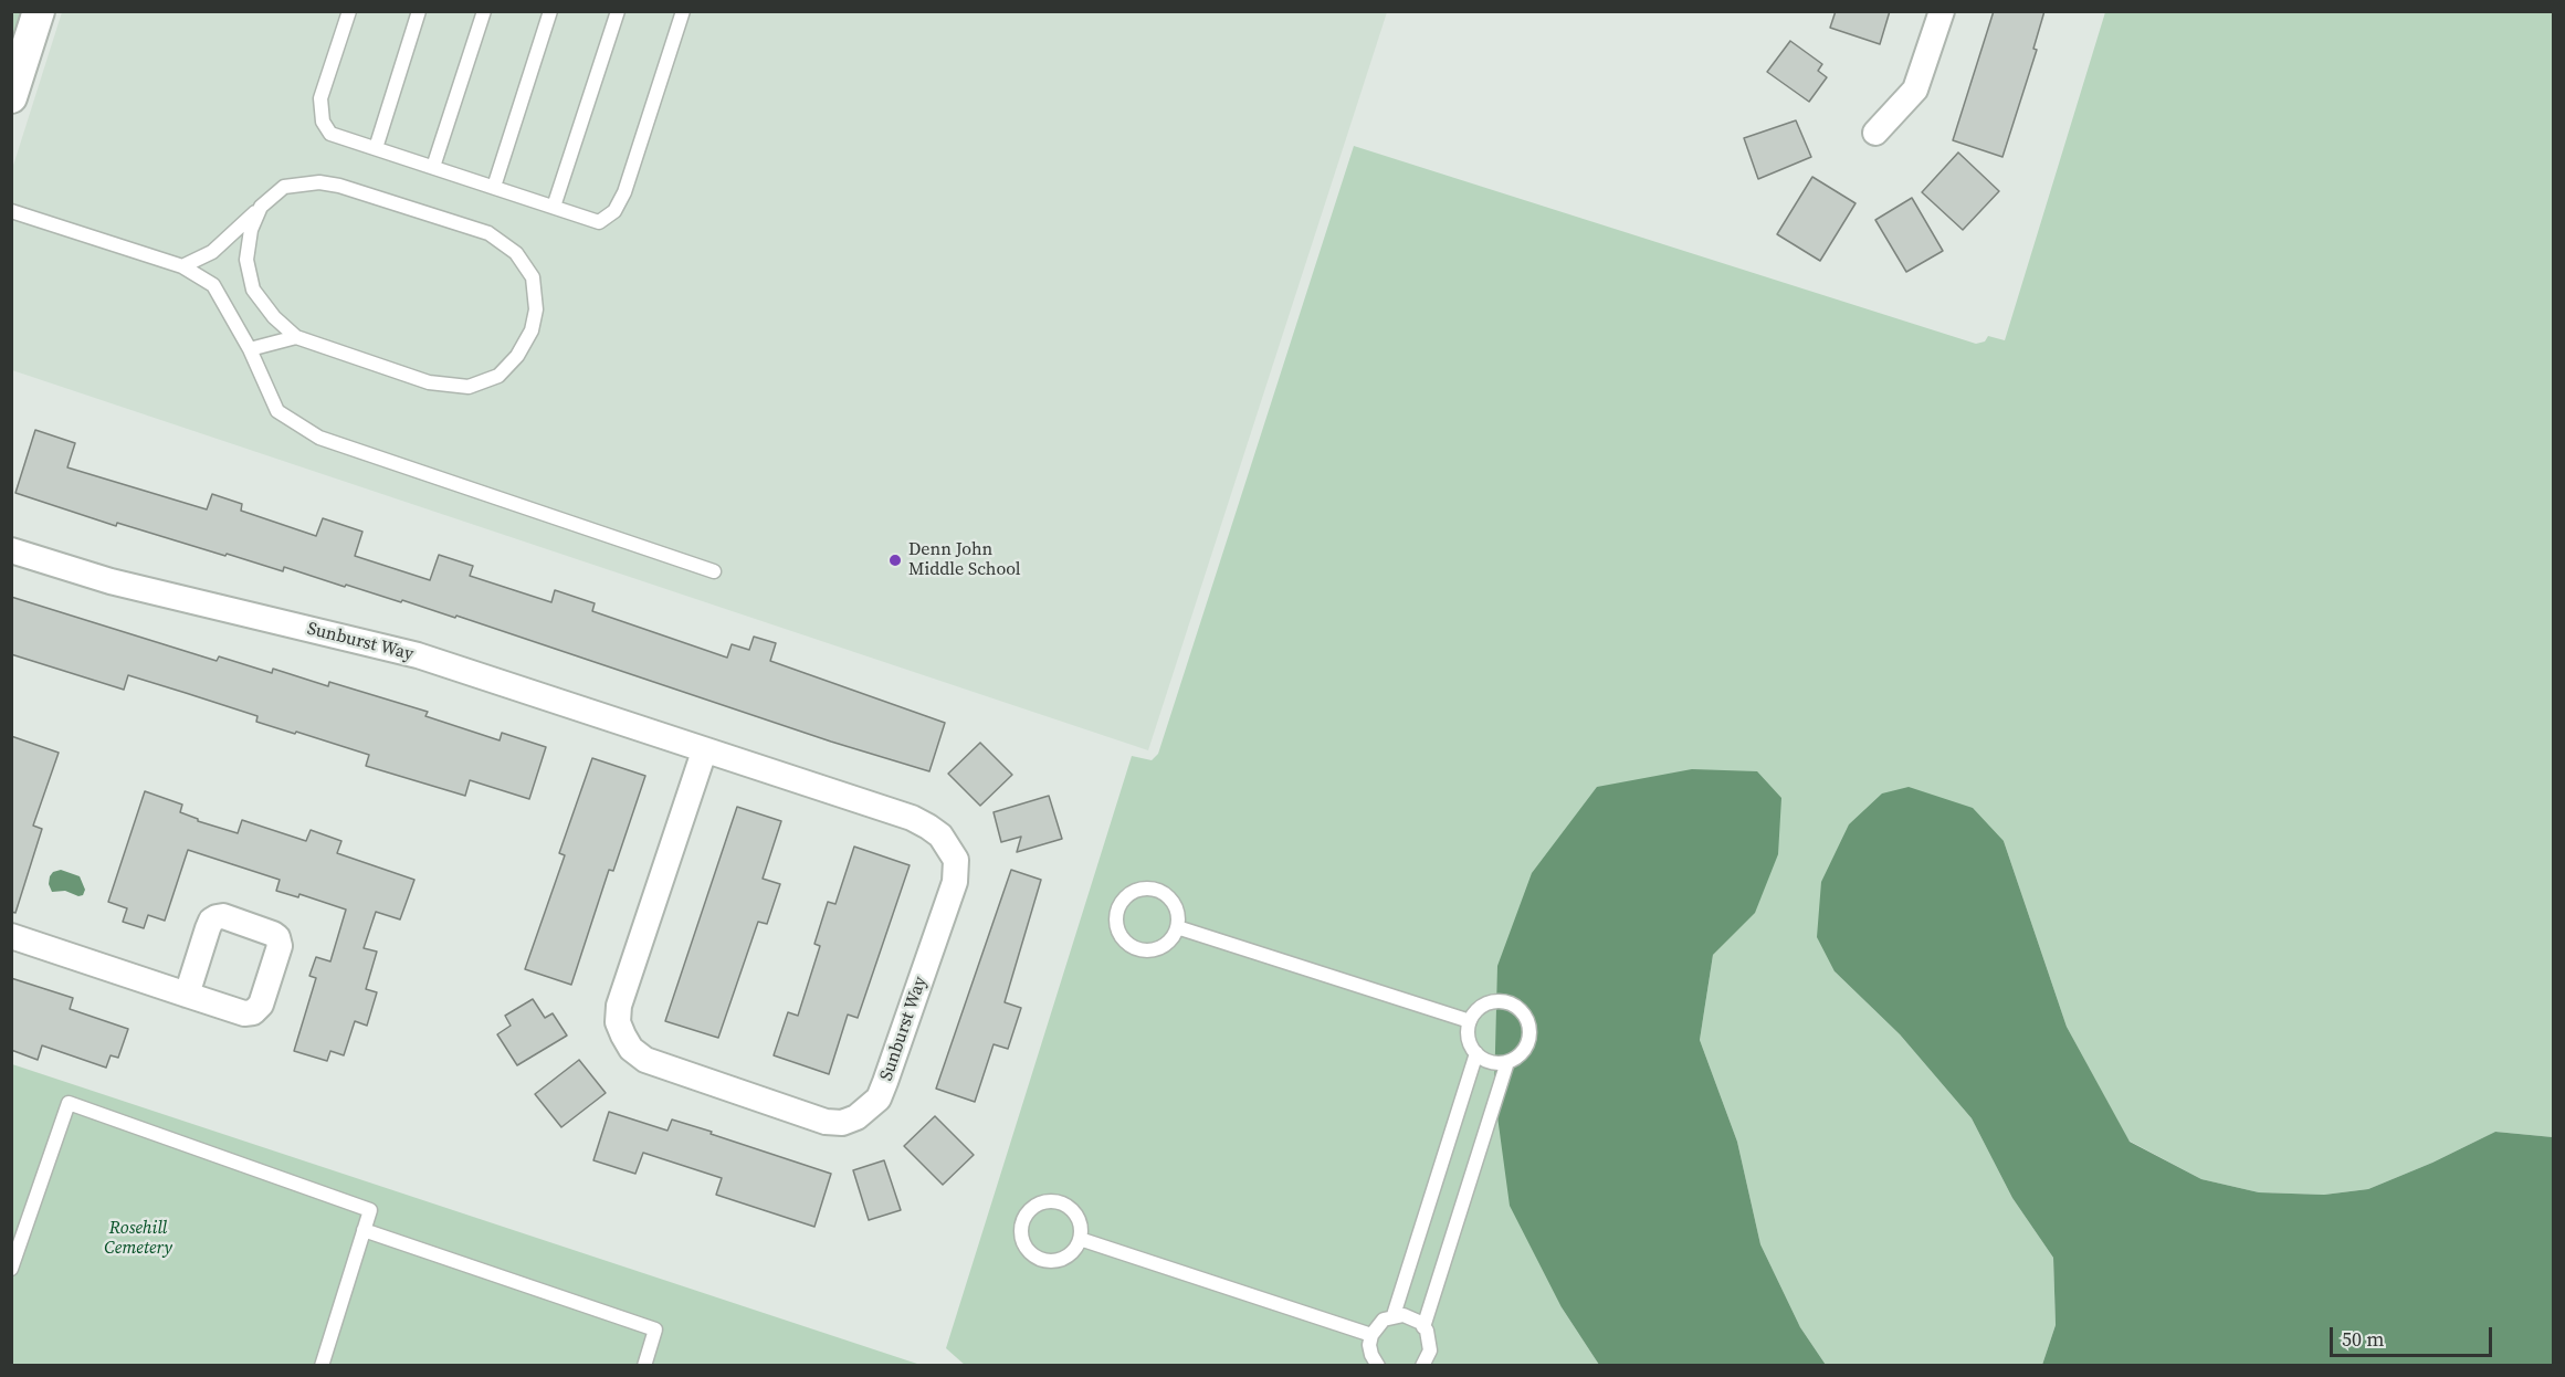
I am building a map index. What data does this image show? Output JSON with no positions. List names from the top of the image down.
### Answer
{
  "streets": {
    "street": ["Sunburst Way"]
  },
  "parks": ["Rosehill Cemetery"],
  "places": ["Denn John Middle School"],
  "scale_bar": "50 m"
}
